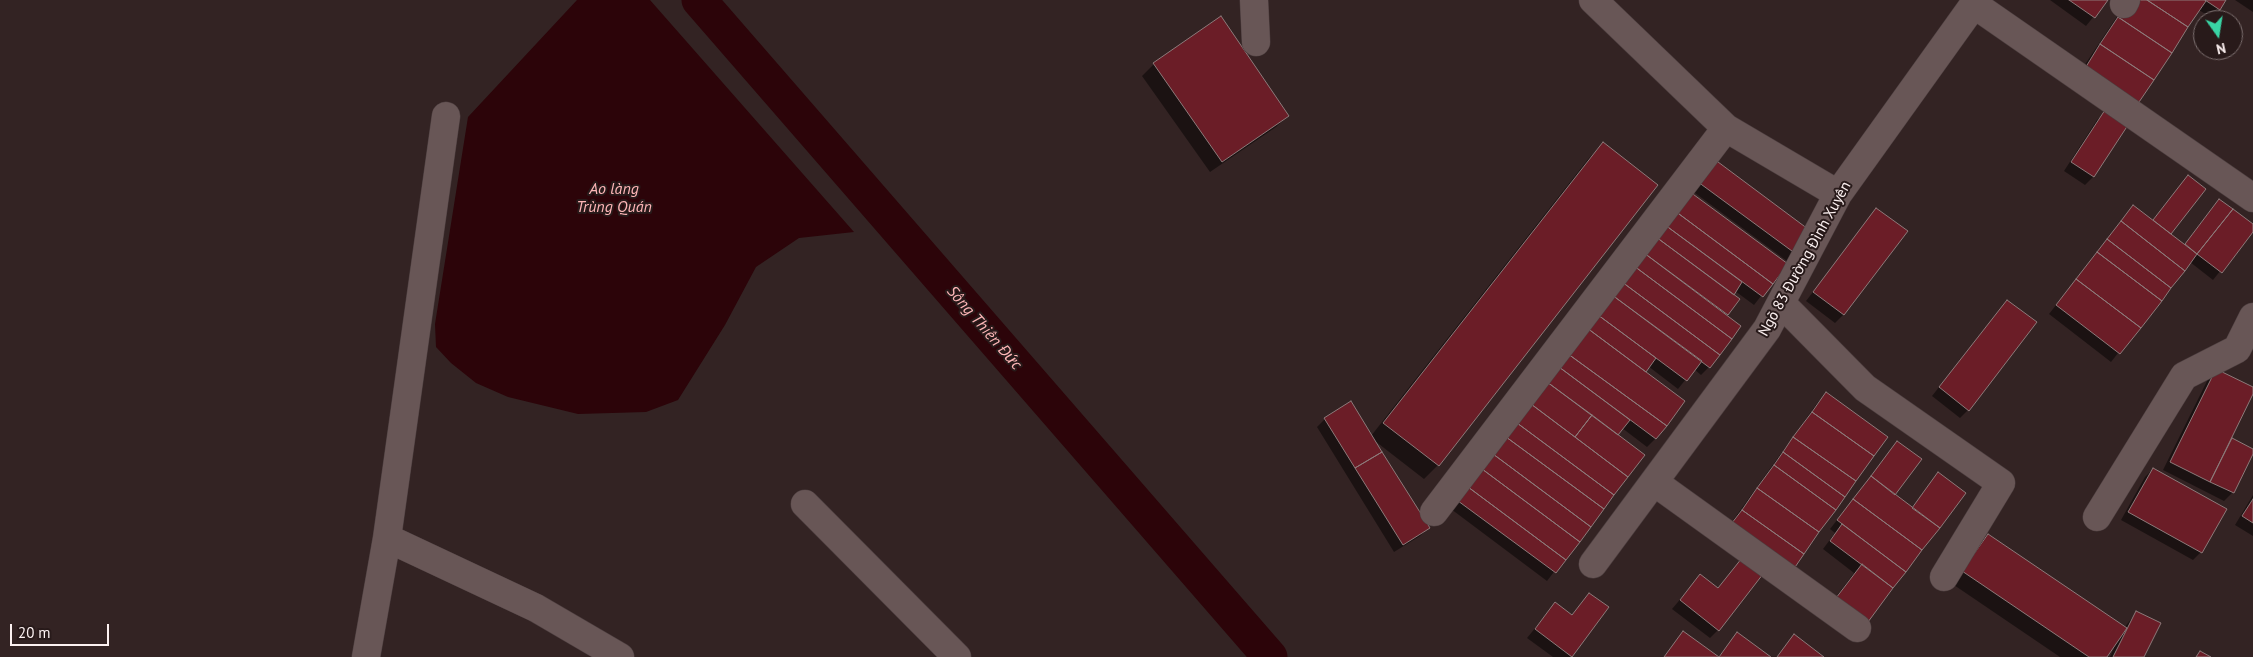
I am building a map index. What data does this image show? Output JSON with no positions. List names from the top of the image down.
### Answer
{
  "streets": {
    "street": ["Ngõ 83 Đường Đình Xuyên"]
  },
  "water": ["Ao làng Trùng Quán", "Sông Thiên Đức"],
  "scale_bar": "20 m",
  "north": "bottom"
}
